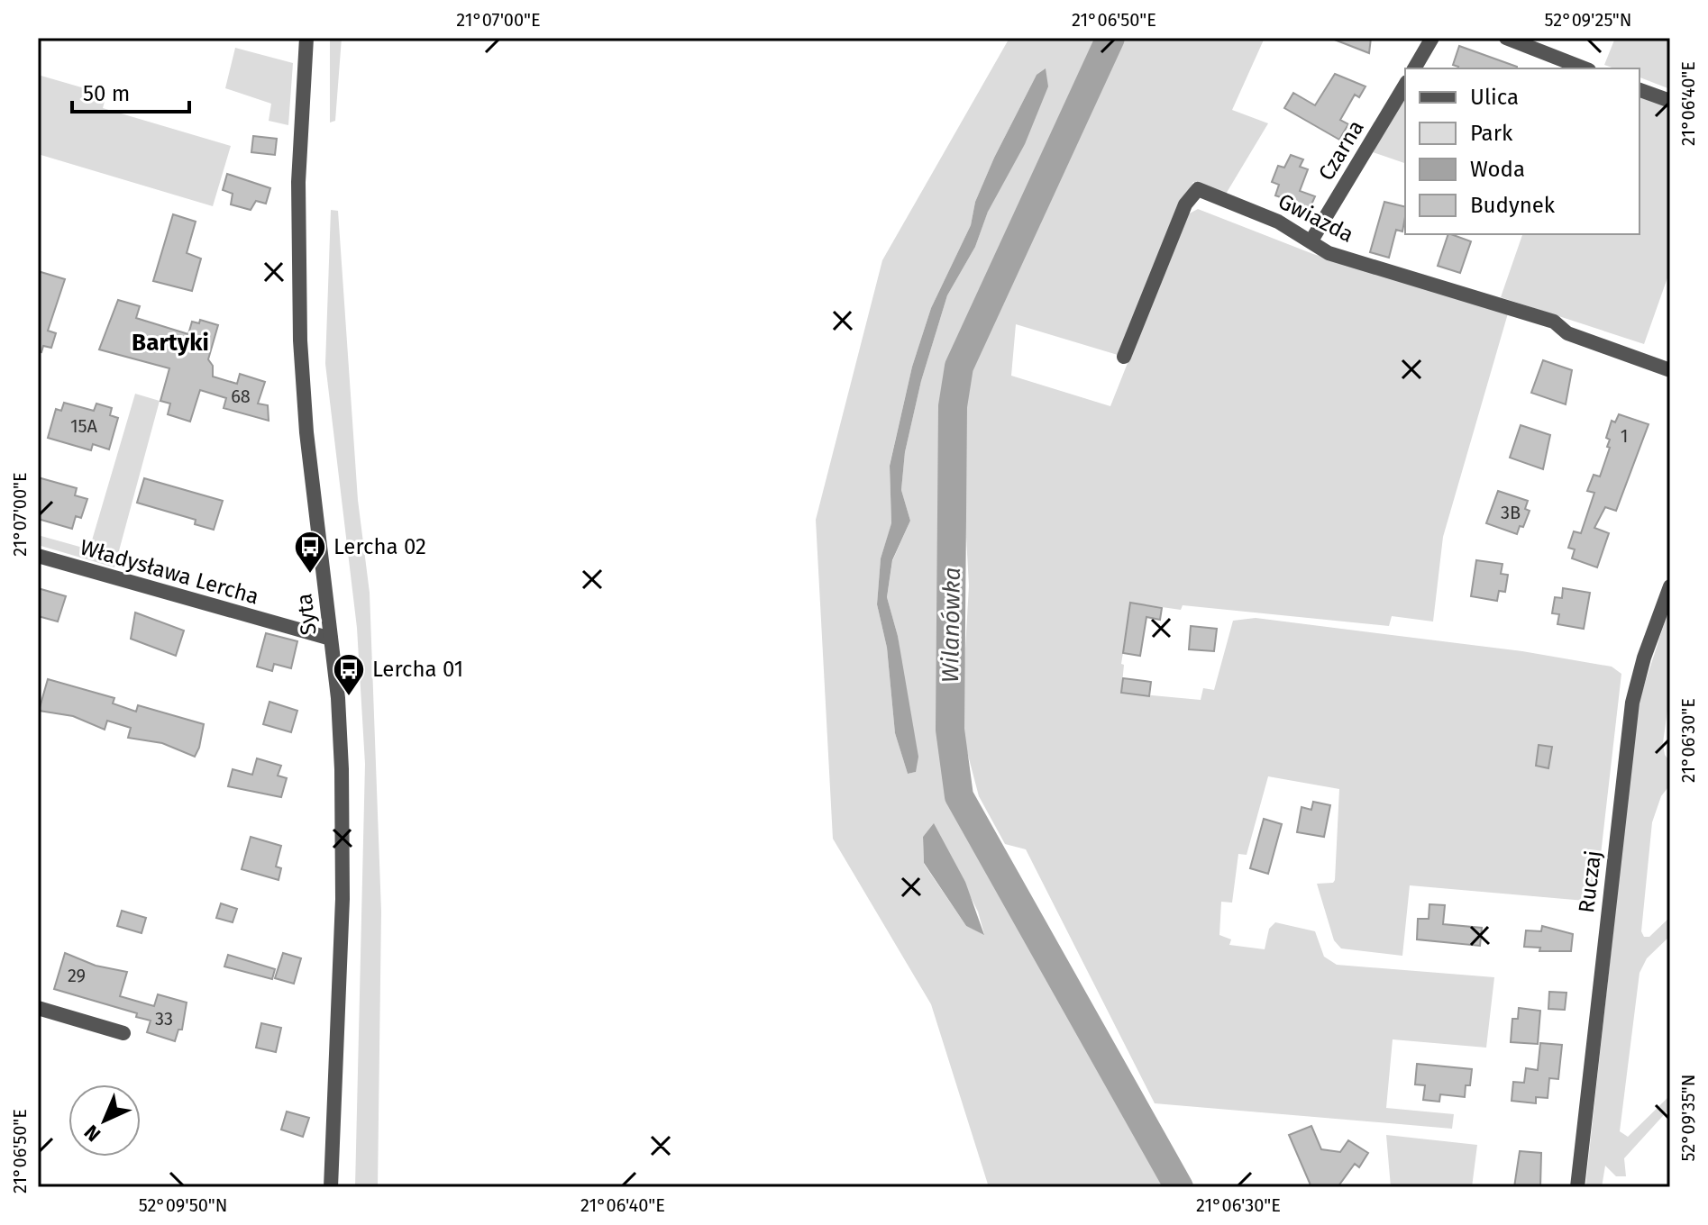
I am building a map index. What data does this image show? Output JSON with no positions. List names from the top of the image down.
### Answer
{
  "streets": {
    "street": [
      "Czarna",
      "Gwiazda",
      "Władysława Lercha",
      "Syta",
      "Ruczaj"
    ]
  },
  "crossings": [
    ["Czarna", "Gwiazda"],
    ["Władysława Lercha", "Syta"]
  ],
  "districts": ["Bartyki"],
  "water": ["Wilanówka"],
  "places": {
    "bus stop": ["Lercha 02", "Lercha 01"]
  },
  "house_numbers": [
    "68",
    "15A",
    "1",
    "3B",
    "29",
    "33"
  ],
  "legend": [
    "Ulica",
    "Park",
    "Woda",
    "Budynek"
  ],
  "scale_bar": "50 m",
  "north": "bottom left",
  "coordinates": [
    "21°07'00\"E",
    "21°06'50\"E",
    "52°09'25\"N",
    "21°06'40\"E",
    "21°06'30\"E",
    "52°09'35\"N",
    "52°09'50\"N"
  ]
}
